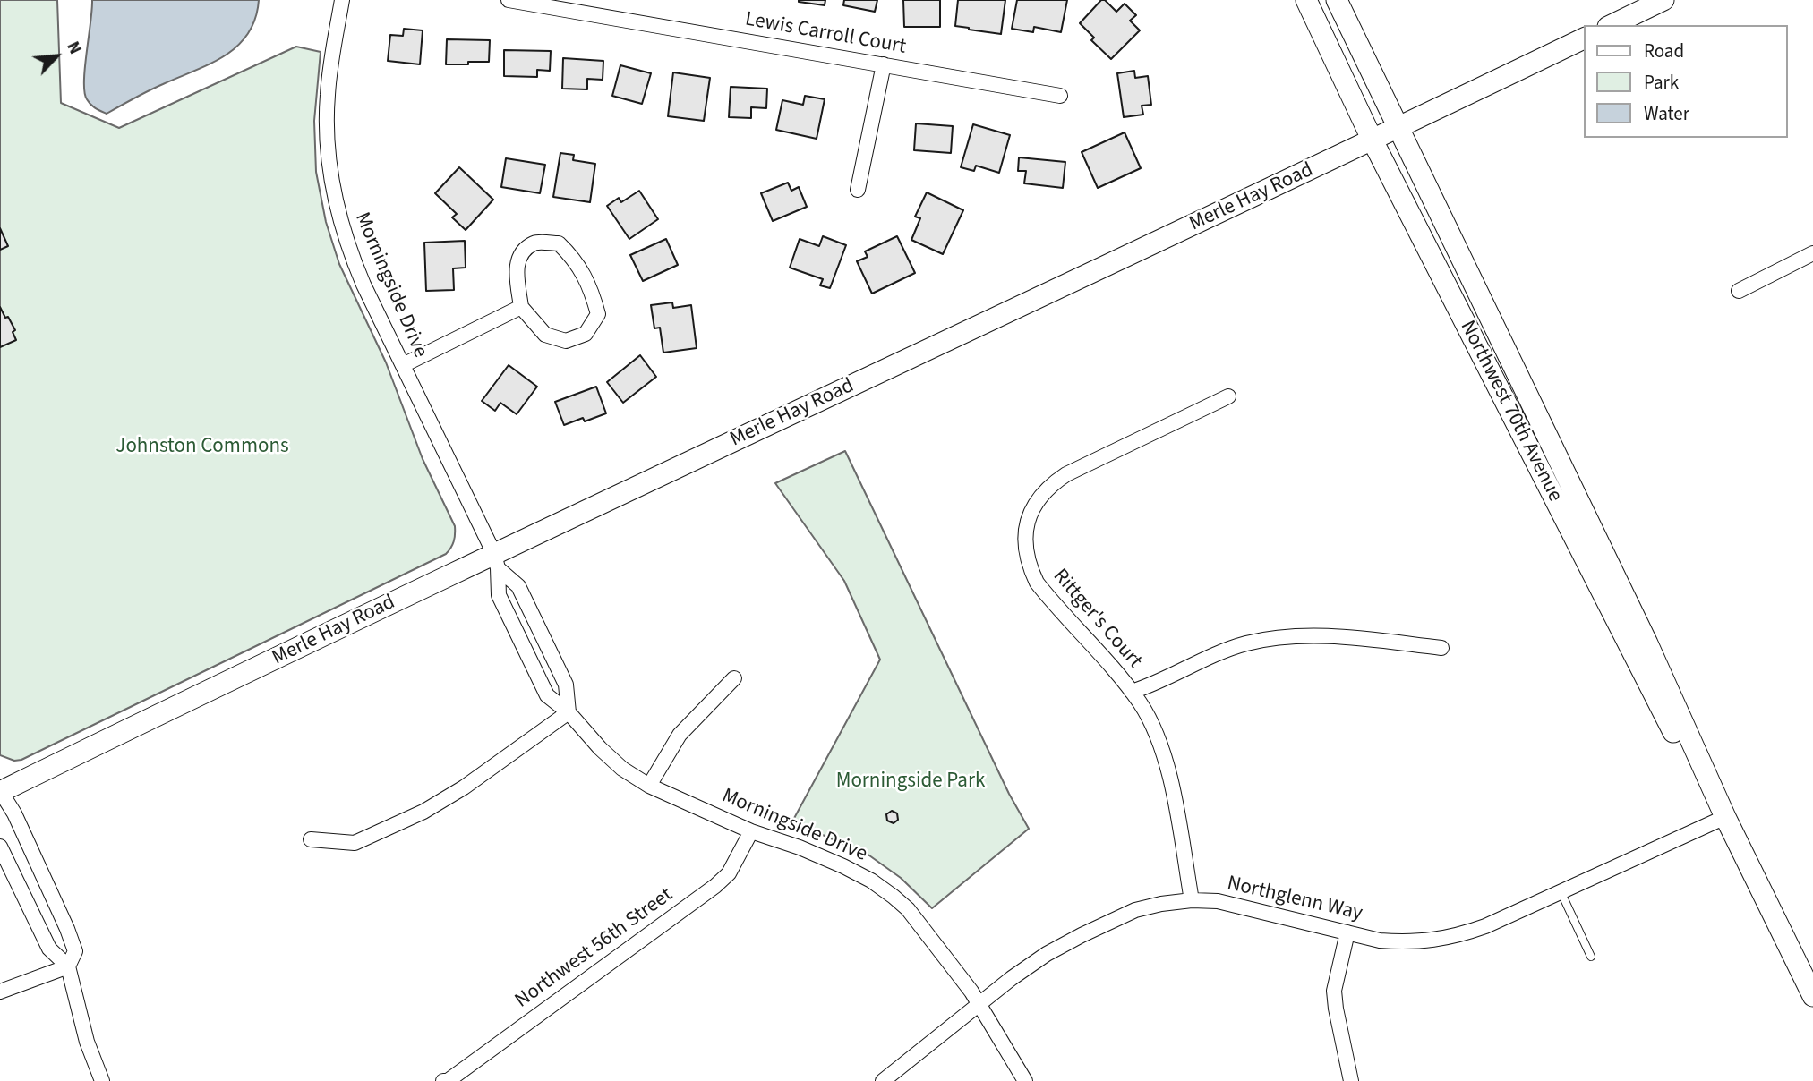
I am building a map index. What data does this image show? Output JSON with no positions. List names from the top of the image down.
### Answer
{
  "streets": {
    "main road": ["Merle Hay Road", "Northwest 70th Avenue"],
    "street": [
      "Lewis Carroll Court",
      "Morningside Drive",
      "Rittger's Court",
      "Northglenn Way",
      "Northwest 56th Street"
    ]
  },
  "crossings": [
    ["Merle Hay Road", "Morningside Drive"],
    ["Merle Hay Road", "Northwest 70th Avenue"],
    ["Morningside Drive", "Northglenn Way"],
    ["Morningside Drive", "Northwest 56th Street"],
    ["Northwest 70th Avenue", "Northglenn Way"],
    ["Rittger's Court", "Northglenn Way"]
  ],
  "parks": ["Johnston Commons", "Morningside Park"],
  "legend": ["Road", "Park", "Water"],
  "north": "top right"
}
